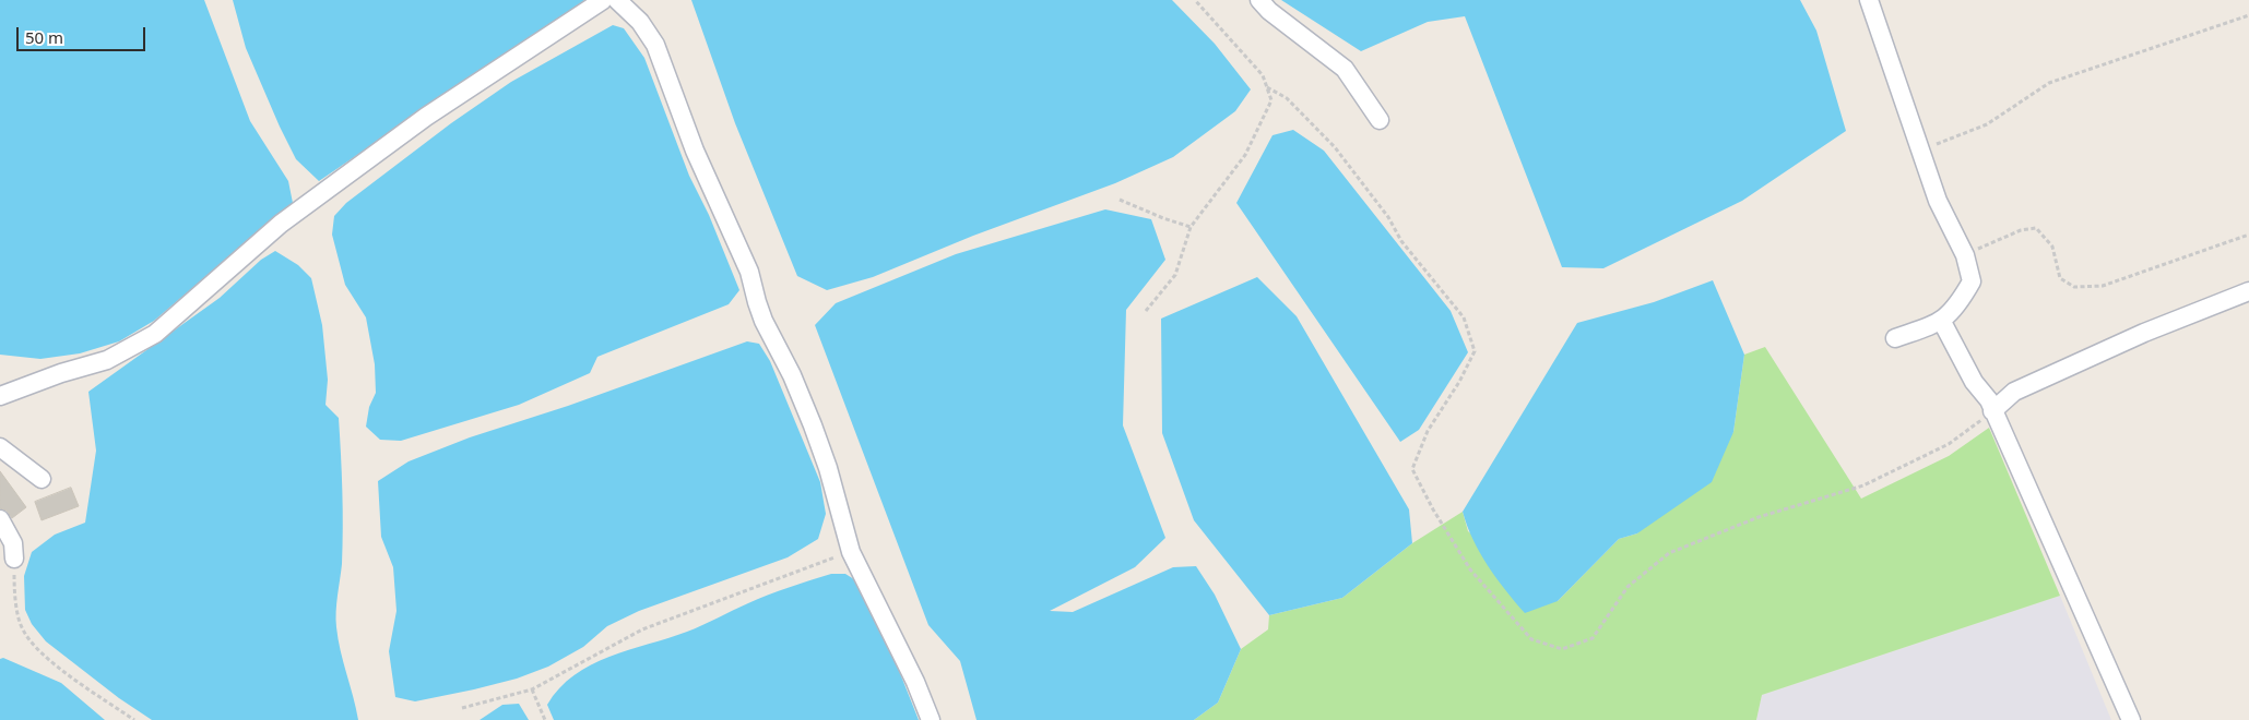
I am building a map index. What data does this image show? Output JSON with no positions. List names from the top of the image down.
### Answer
{
  "scale_bar": "50 m"
}
